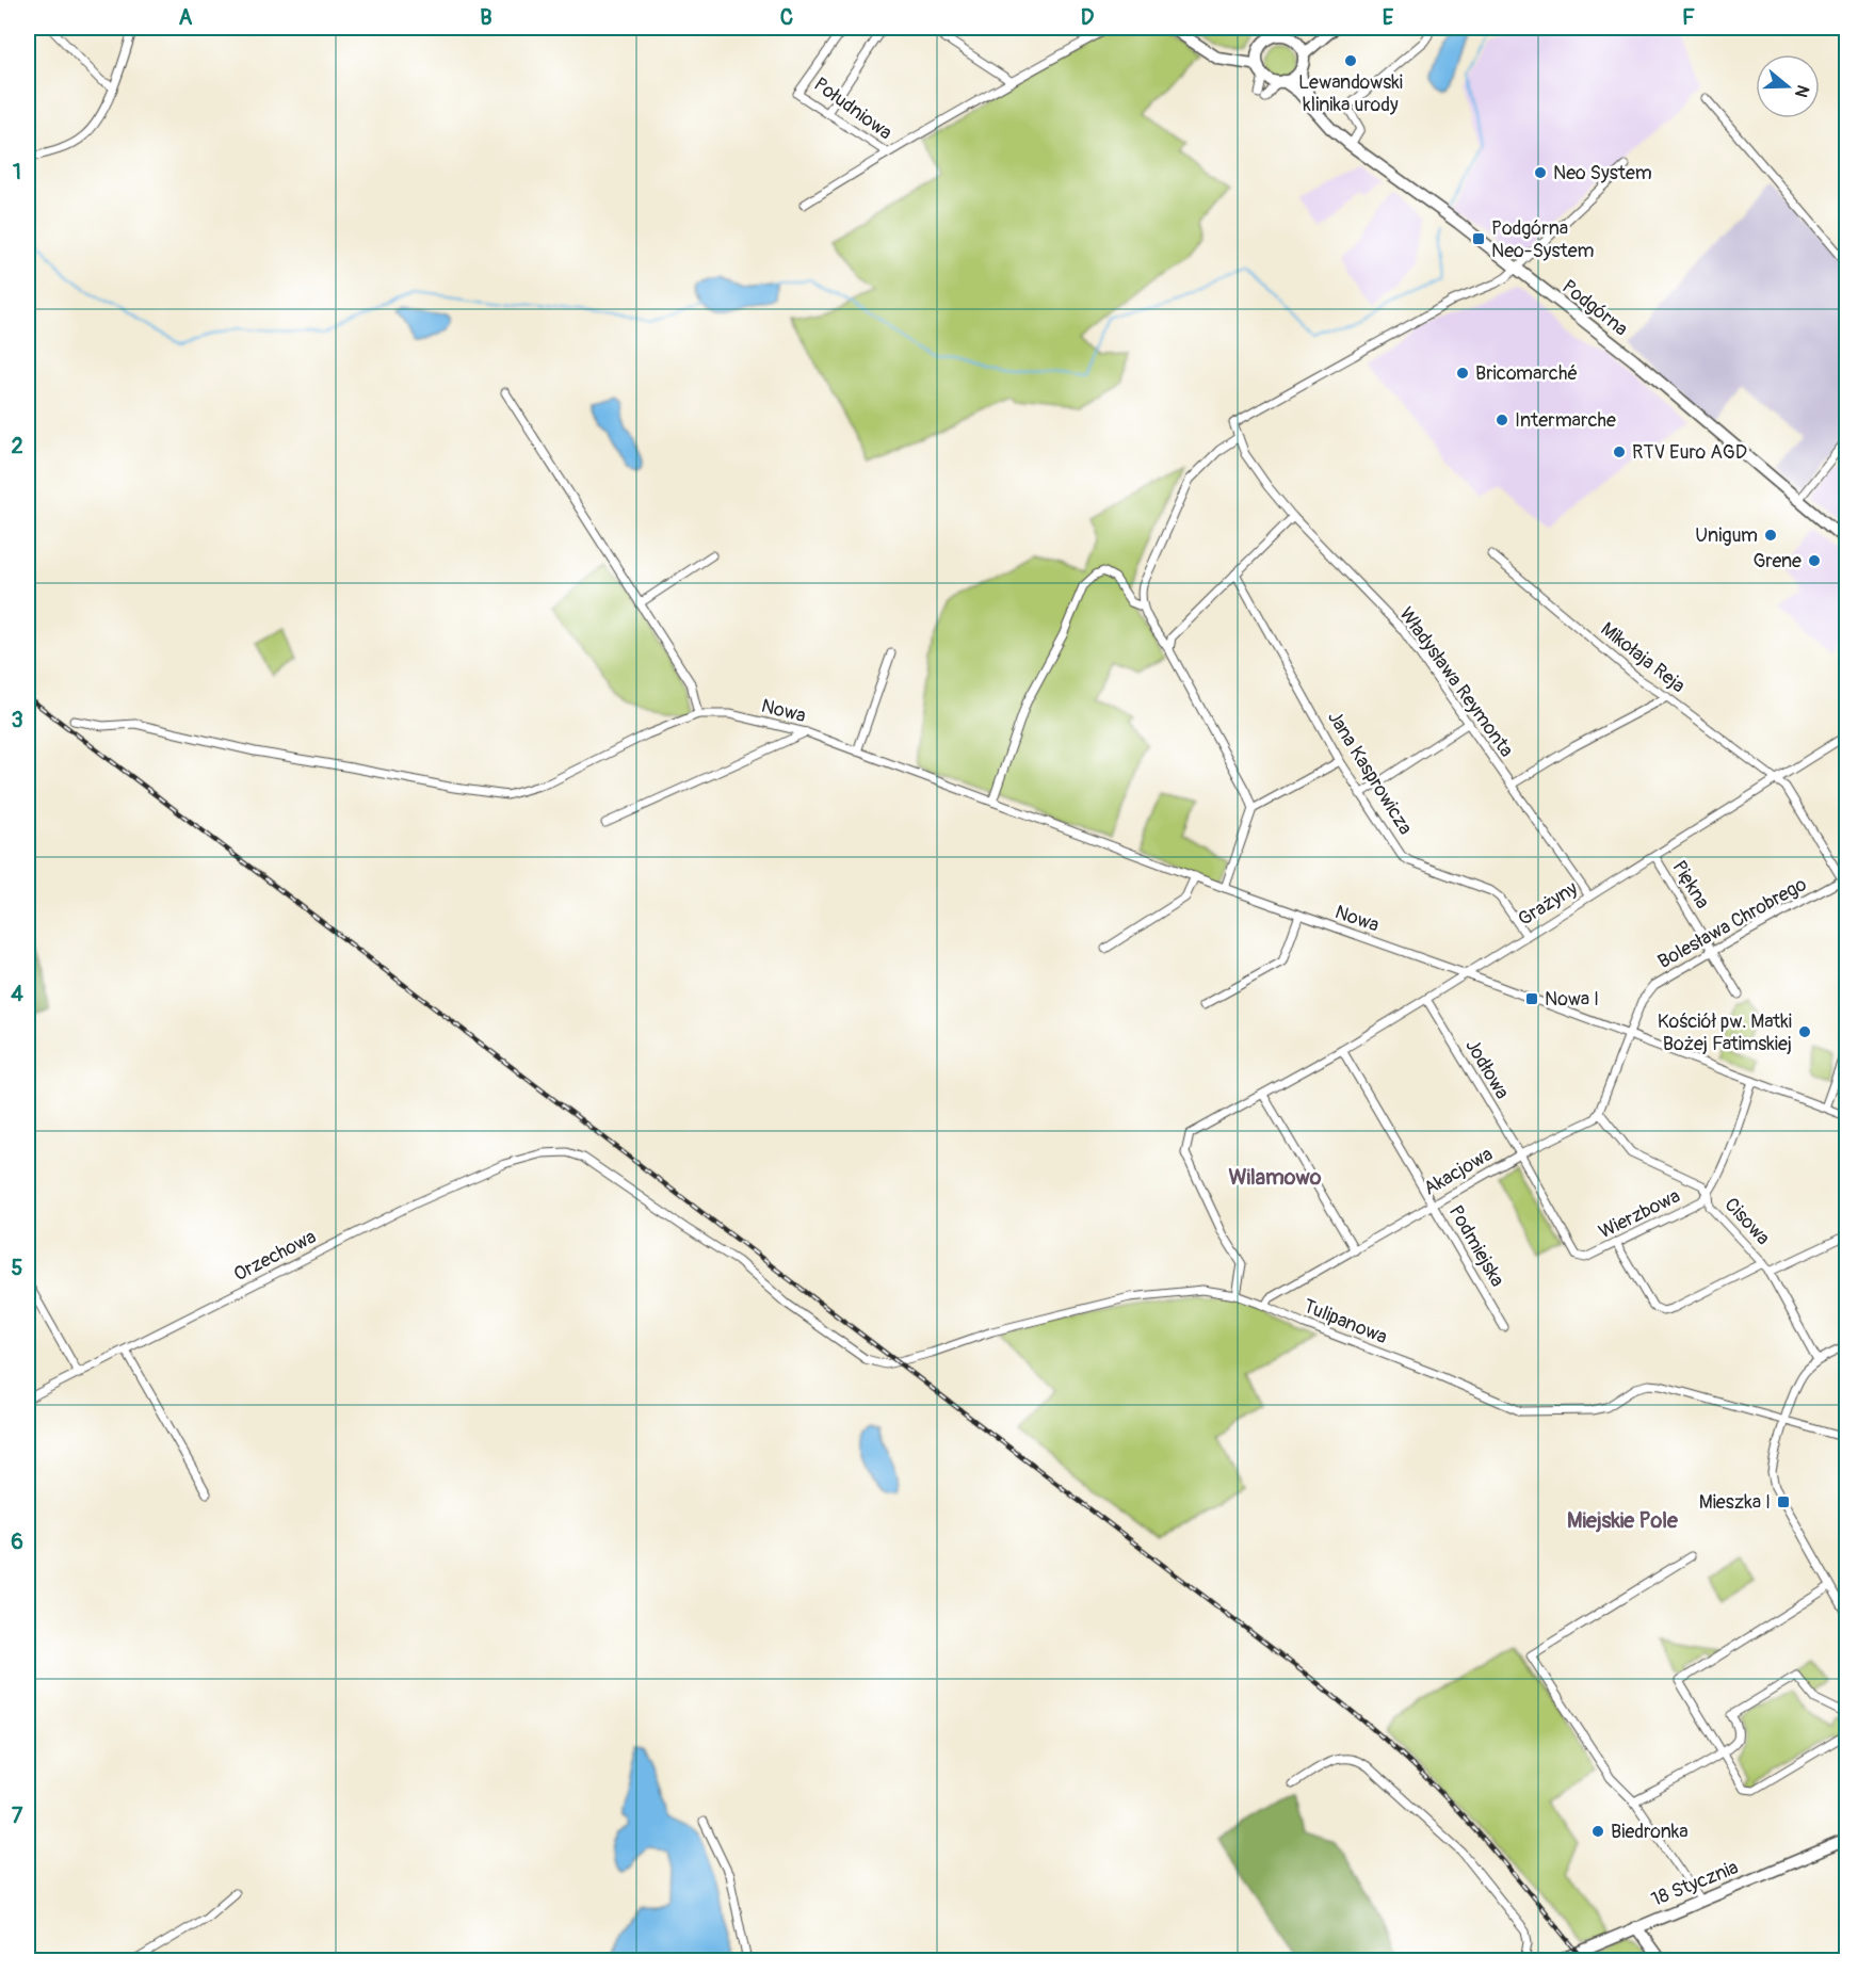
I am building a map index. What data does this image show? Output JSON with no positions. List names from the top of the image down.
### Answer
{
  "streets": {
    "main road": ["Podgórna", "18 Stycznia"],
    "street": [
      "Południowa",
      "Mikołaja Reja",
      "Władysława Reymonta",
      "Nowa",
      "Jana Kasprowicza",
      "Piękna",
      "Grażyny",
      "Bolesława Chrobrego",
      "Jodłowa",
      "Akacjowa",
      "Wierzbowa",
      "Cisowa",
      "Podmiejska",
      "Orzechowa",
      "Tulipanowa"
    ]
  },
  "crossings": [
    ["Mikołaja Reja", "Grażyny"],
    ["Mikołaja Reja", "Bolesława Chrobrego"],
    ["Władysława Reymonta", "Grażyny"],
    ["Nowa", "Grażyny"],
    ["Nowa", "Bolesława Chrobrego"],
    ["Nowa", "Wierzbowa"],
    ["Jana Kasprowicza", "Grażyny"],
    ["Piękna", "Grażyny"],
    ["Piękna", "Bolesława Chrobrego"],
    ["Grażyny", "Jodłowa"],
    ["Grażyny", "Podmiejska"],
    ["Grażyny", "Tulipanowa"],
    ["Jodłowa", "Akacjowa"],
    ["Jodłowa", "Wierzbowa"],
    ["Akacjowa", "Wierzbowa"],
    ["Akacjowa", "Cisowa"],
    ["Akacjowa", "Podmiejska"],
    ["Akacjowa", "Tulipanowa"],
    ["Wierzbowa", "Cisowa"],
    ["Orzechowa", "Tulipanowa"]
  ],
  "districts": ["Wilamowo", "Miejskie Pole"],
  "places": {
    "other": [
      "Lewandowski klinika urody",
      "Neo System",
      "Bricomarché",
      "Intermarche",
      "RTV Euro AGD",
      "Unigum",
      "Grene",
      "Kościół pw. Matki Bożej Fatimskiej",
      "Biedronka"
    ],
    "transit": ["Podgórna Neo-System", "Nowa I", "Mieszka I"]
  },
  "north": "right",
  "grid": {
    "columns": [
      "A",
      "B",
      "C",
      "D",
      "E",
      "F"
    ],
    "rows": [
      "1",
      "2",
      "3",
      "4",
      "5",
      "6",
      "7"
    ]
  }
}
